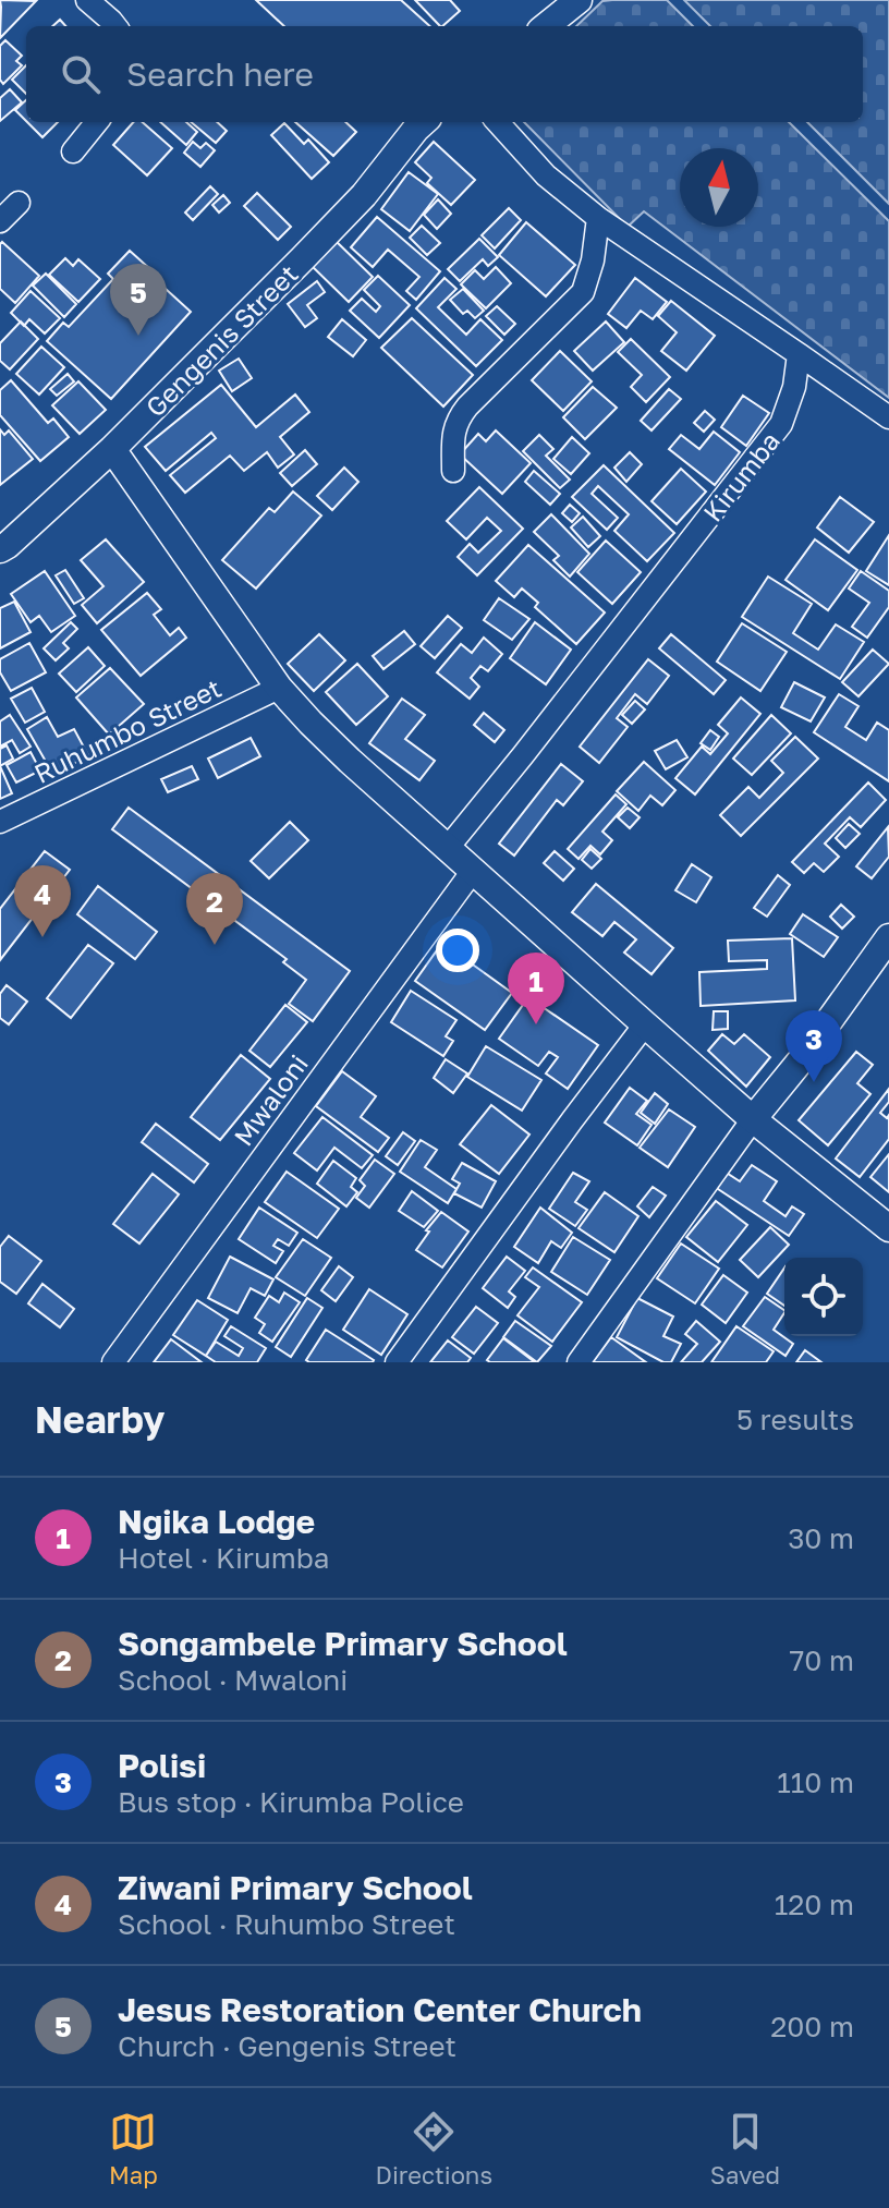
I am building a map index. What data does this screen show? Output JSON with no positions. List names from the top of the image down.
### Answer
{
  "streets": {
    "street": [
      "Gengenis Street",
      "Kirumba",
      "Ruhumbo Street",
      "Mwaloni"
    ]
  },
  "north": "top",
  "page": {
    "search": "Search here",
    "pins": [
      "5",
      "4",
      "2",
      "1",
      "3"
    ],
    "heading": ["Nearby", "5 results"],
    "list": [
      {
        "mark": "1",
        "name": "Ngika Lodge",
        "note": "Hotel · Kirumba",
        "value": "30 m"
      },
      {
        "mark": "2",
        "name": "Songambele Primary School",
        "note": "School · Mwaloni",
        "value": "70 m"
      },
      {
        "mark": "3",
        "name": "Polisi",
        "note": "Bus stop · Kirumba Police",
        "value": "110 m"
      },
      {
        "mark": "4",
        "name": "Ziwani Primary School",
        "note": "School · Ruhumbo Street",
        "value": "120 m"
      },
      {
        "mark": "5",
        "name": "Jesus Restoration Center Church",
        "note": "Church · Gengenis Street",
        "value": "200 m"
      }
    ],
    "nav": ["Map", "Directions", "Saved"]
  }
}
